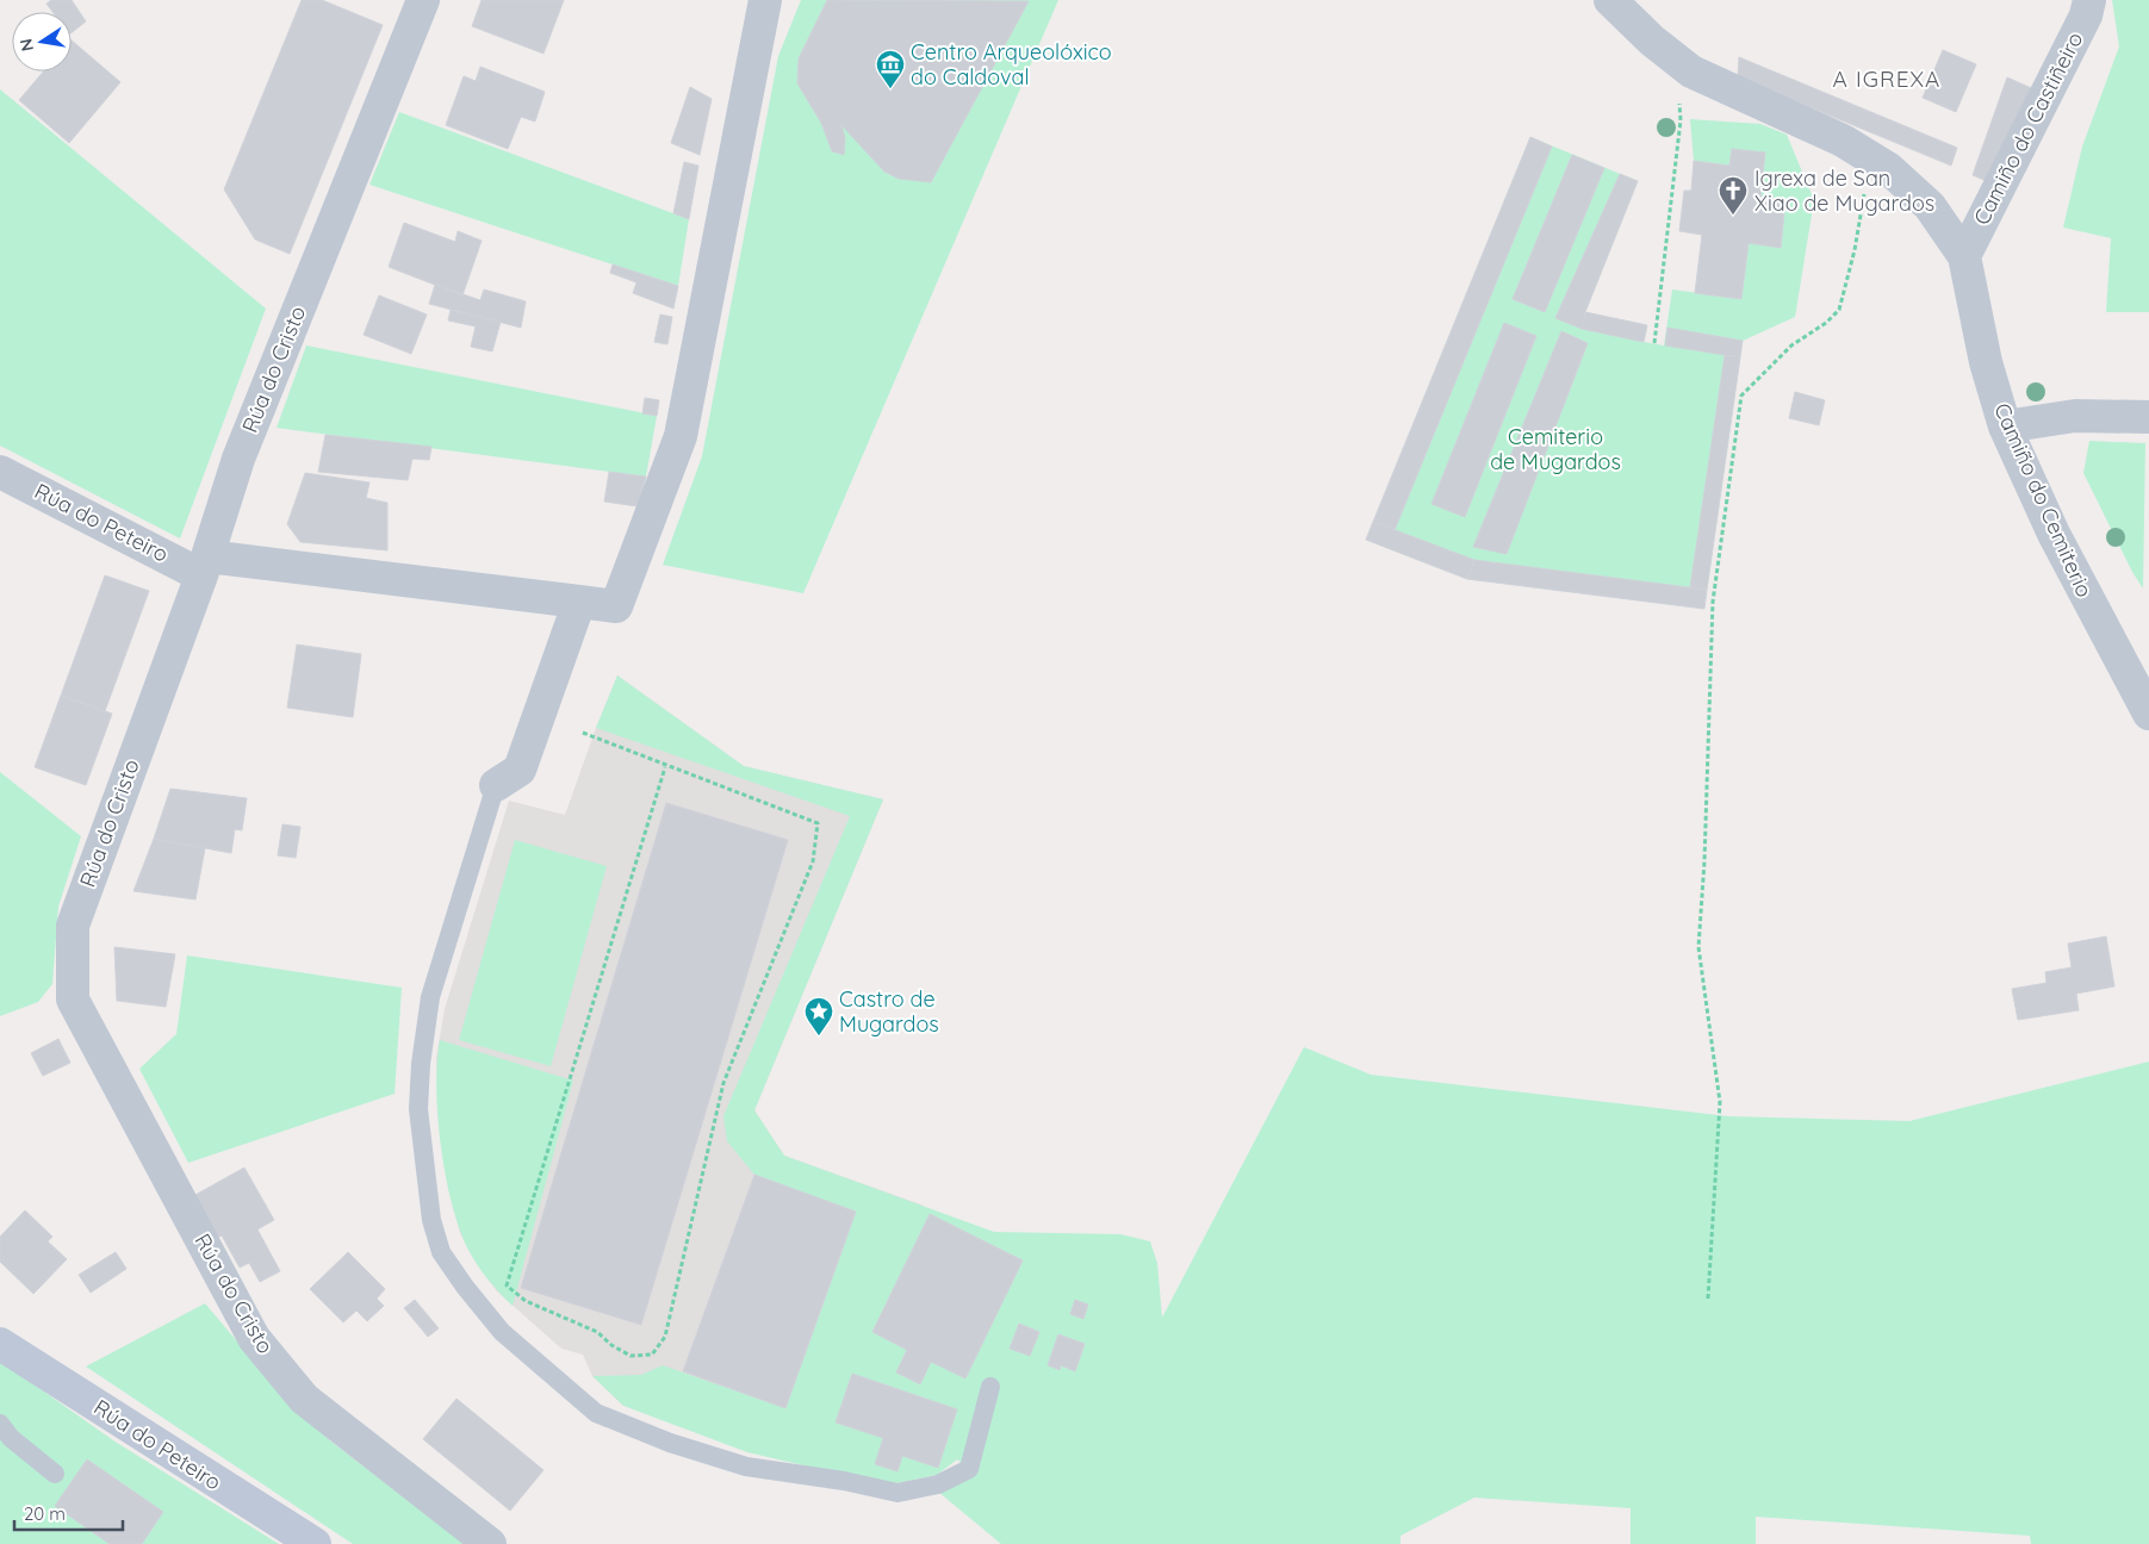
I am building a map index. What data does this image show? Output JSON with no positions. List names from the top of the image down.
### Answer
{
  "streets": {
    "street": [
      "Camiño do Castiñeiro",
      "Rúa do Cristo",
      "Camiño do Cemiterio",
      "Rúa do Peteiro"
    ]
  },
  "crossings": [
    ["Camiño do Castiñeiro", "Camiño do Cemiterio"],
    ["Rúa do Cristo", "Rúa do Peteiro"]
  ],
  "districts": ["A IGREXA"],
  "parks": ["Cemiterio de Mugardos"],
  "places": {
    "museum": ["Centro Arqueolóxico do Caldoval"],
    "church": ["Igrexa de San Xiao de Mugardos"],
    "place": ["Castro de Mugardos"]
  },
  "scale_bar": "20 m",
  "north": "left"
}
